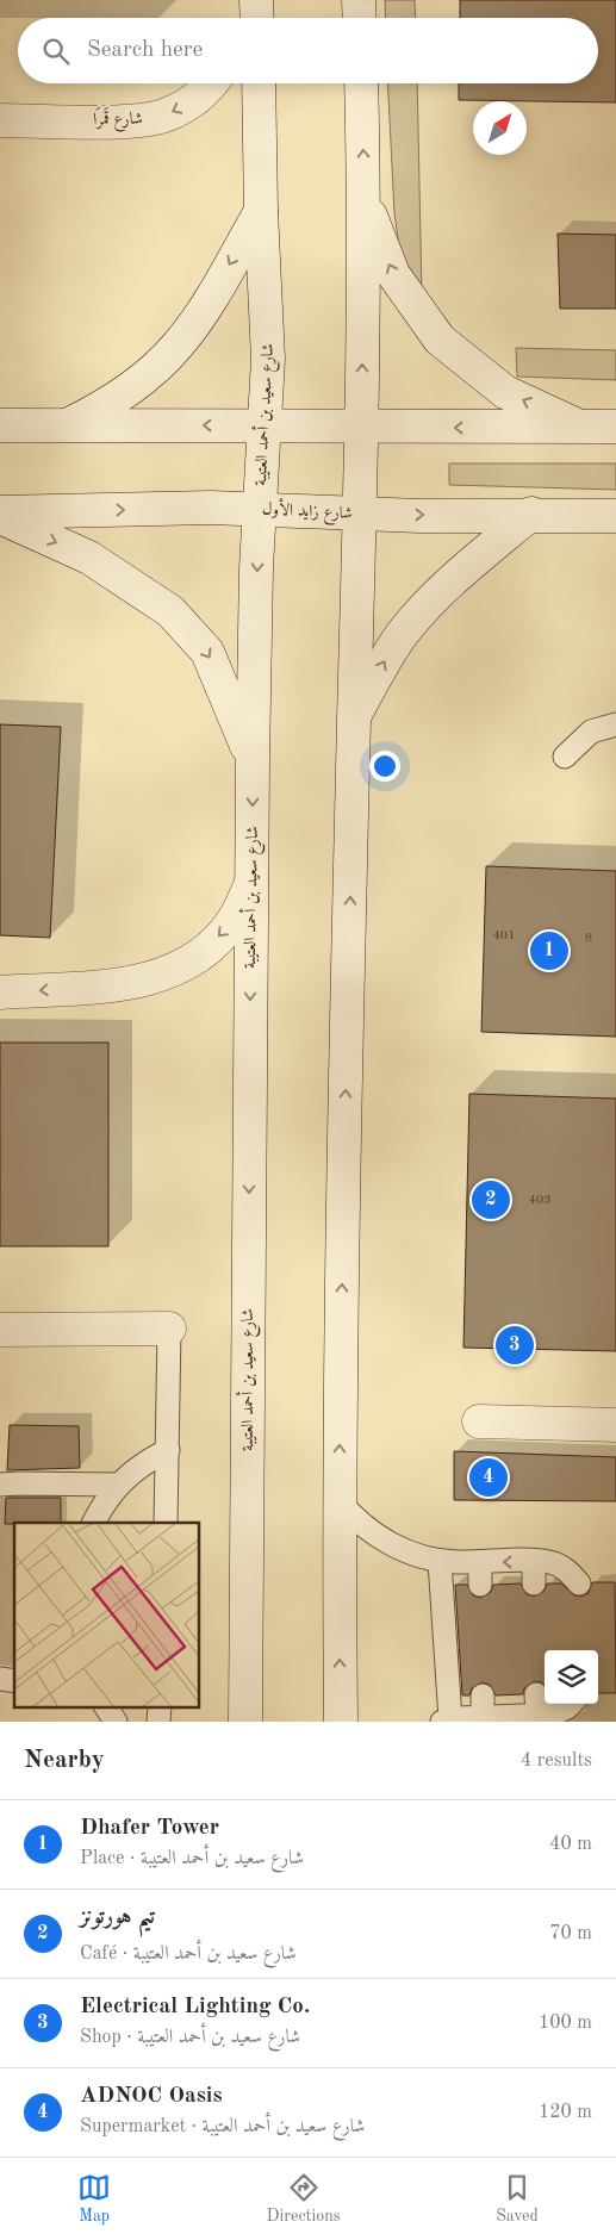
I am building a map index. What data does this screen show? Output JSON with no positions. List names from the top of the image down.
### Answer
{
  "streets": {
    "main road": ["شارع قَمرَا", "شارع سعيد بن أحمد العتيبة", "شارع زايد الأول"]
  },
  "crossings": [
    ["شارع سعيد بن أحمد العتيبة", "شارع زايد الأول"]
  ],
  "one_way": ["شارع قَمرَا"],
  "house_numbers": ["401", "8", "403"],
  "north": "top right",
  "page": {
    "search": "Search here",
    "pins": [
      "1",
      "2",
      "3",
      "4"
    ],
    "heading": ["Nearby", "4 results"],
    "list": [
      {
        "mark": "1",
        "name": "Dhafer Tower",
        "note": "Place · شارع سعيد بن أحمد العتيبة",
        "value": "40 m"
      },
      {
        "mark": "2",
        "name": "تيم هورتونز",
        "note": "Café · شارع سعيد بن أحمد العتيبة",
        "value": "70 m"
      },
      {
        "mark": "3",
        "name": "Electrical Lighting Co.",
        "note": "Shop · شارع سعيد بن أحمد العتيبة",
        "value": "100 m"
      },
      {
        "mark": "4",
        "name": "ADNOC Oasis",
        "note": "Supermarket · شارع سعيد بن أحمد العتيبة",
        "value": "120 m"
      }
    ],
    "nav": ["Map", "Directions", "Saved"]
  }
}
